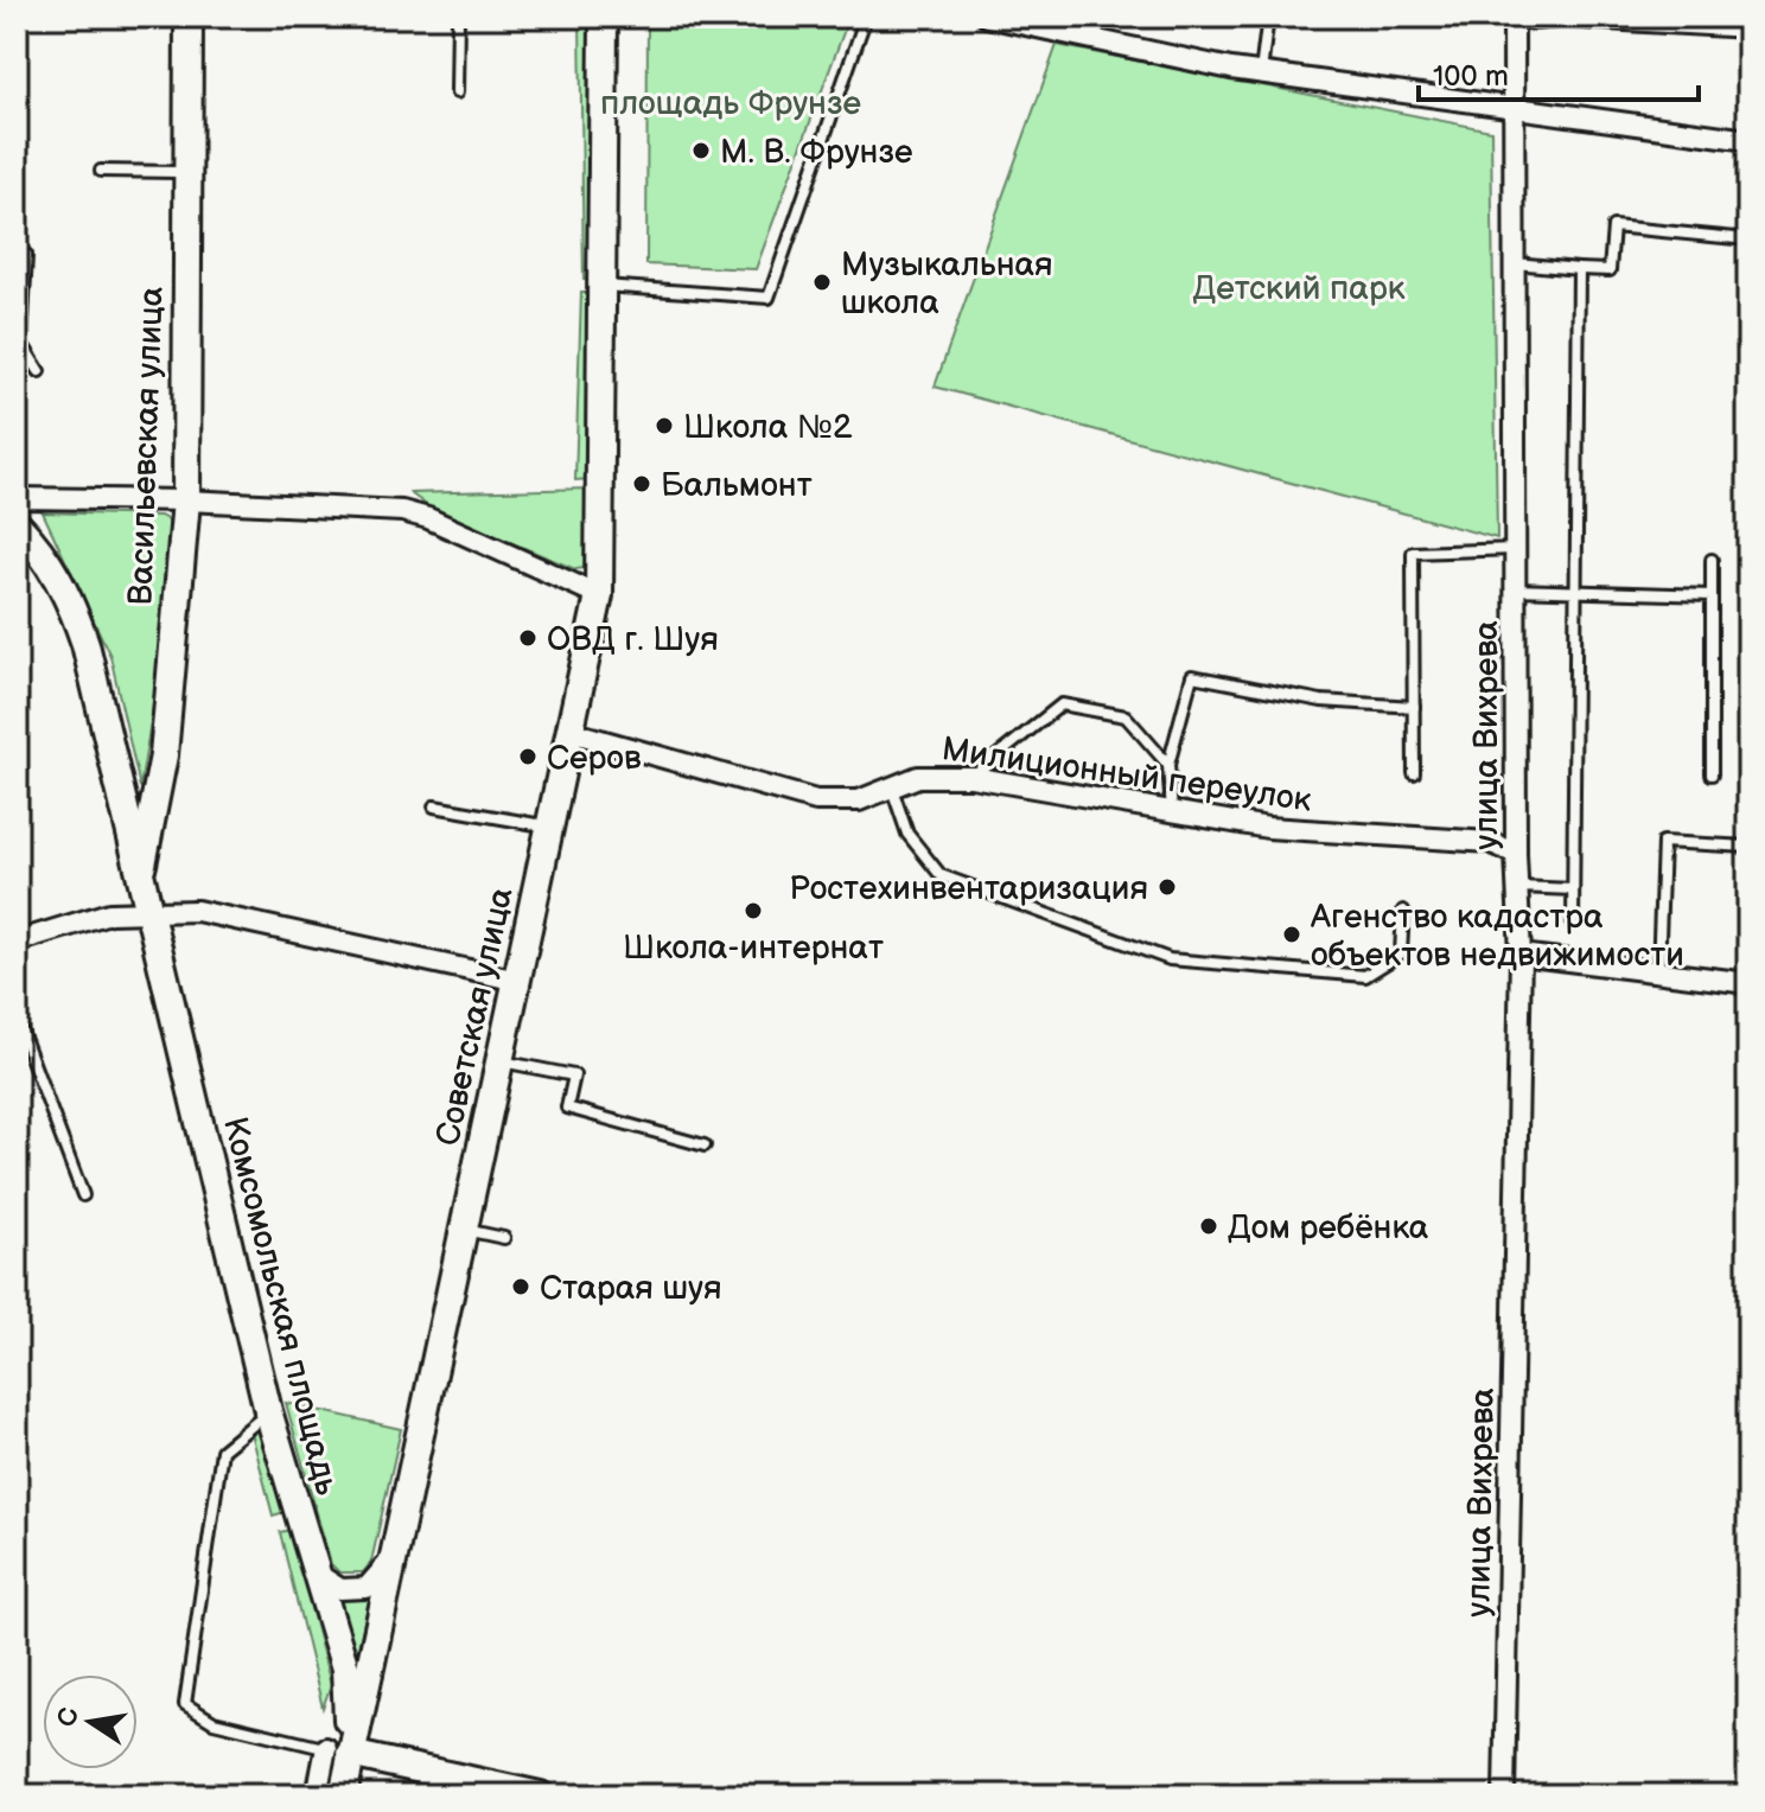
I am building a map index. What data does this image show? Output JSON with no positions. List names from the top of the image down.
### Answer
{
  "streets": {
    "street": [
      "Васильевская улица",
      "улица Вихрева",
      "Милиционный переулок",
      "Советская улица",
      "Комсомольская площадь"
    ]
  },
  "crossings": [
    ["Васильевская улица", "Комсомольская площадь"],
    ["улица Вихрева", "Милиционный переулок"],
    ["Милиционный переулок", "Советская улица"],
    ["Советская улица", "Комсомольская площадь"]
  ],
  "parks": ["площадь Фрунзе", "Детский парк"],
  "places": [
    "М. В. Фрунзе",
    "Музыкальная школа",
    "Школа №2",
    "Бальмонт",
    "ОВД г. Шуя",
    "Серов",
    "Ростехинвентаризация",
    "Школа-интернат",
    "Агенство кадастра объектов недвижимости",
    "Дом ребёнка",
    "Старая шуя"
  ],
  "scale_bar": "100 m",
  "north": "left"
}
